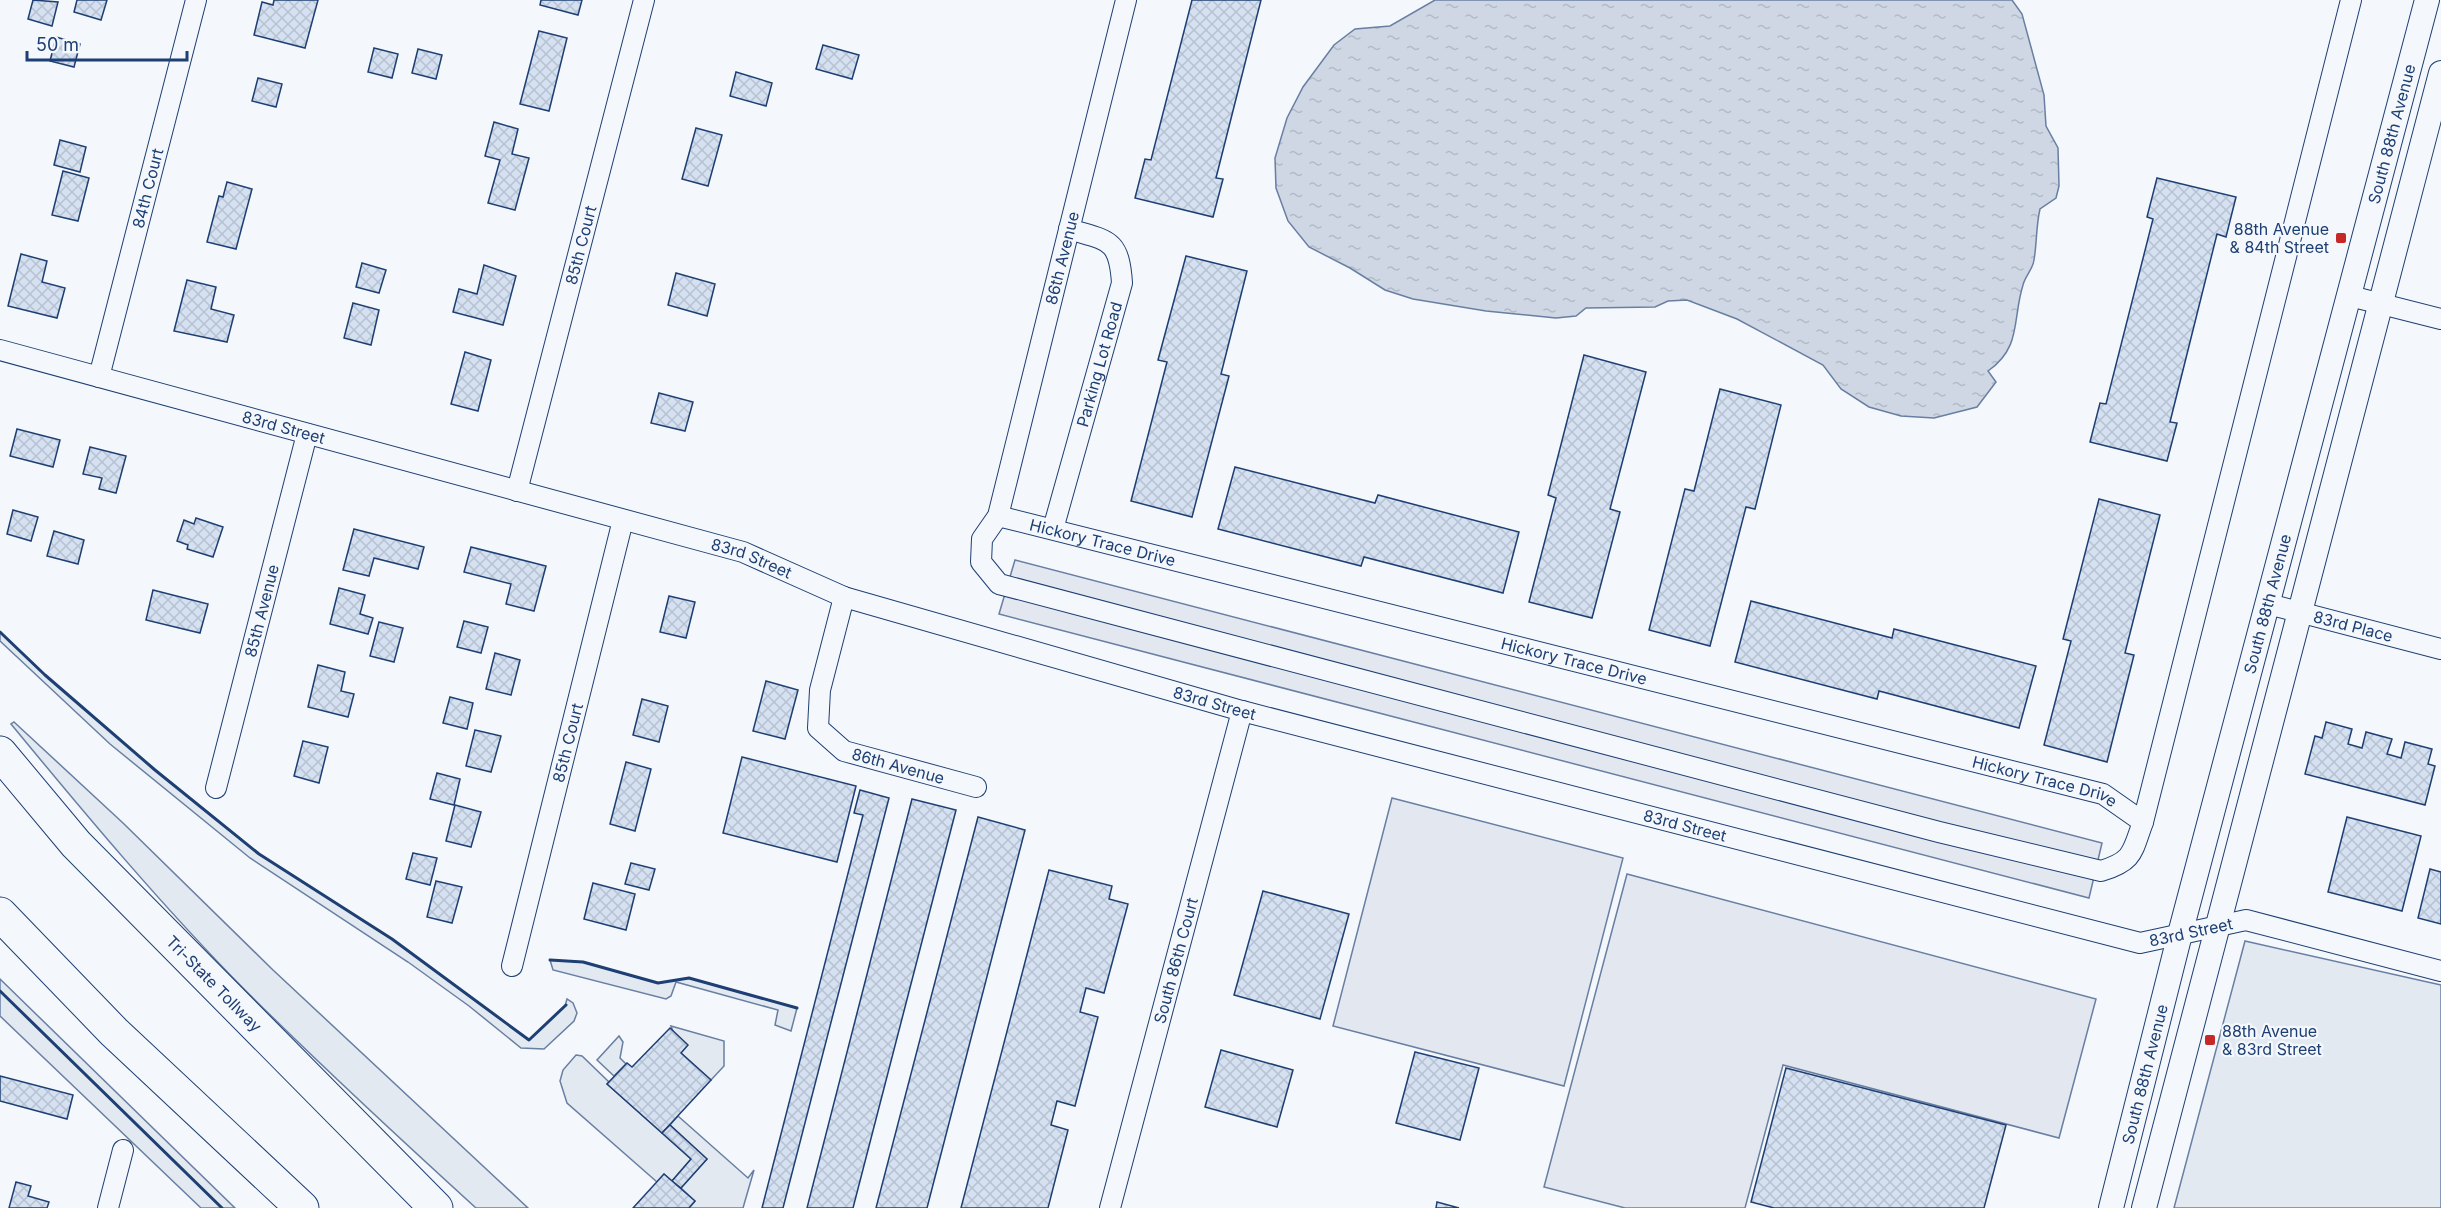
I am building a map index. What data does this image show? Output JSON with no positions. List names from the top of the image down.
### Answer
{
  "streets": {
    "highway": ["Tri-State Tollway"],
    "street": [
      "South 88th Avenue",
      "84th Court",
      "85th Court",
      "86th Avenue",
      "Parking Lot Road",
      "83rd Street",
      "Hickory Trace Drive",
      "85th Avenue",
      "83rd Place",
      "South 86th Court"
    ]
  },
  "crossings": [
    ["South 88th Avenue", "83rd Street"],
    ["South 88th Avenue", "83rd Place"],
    ["84th Court", "83rd Street"],
    ["85th Court", "83rd Street"],
    ["86th Avenue", "Parking Lot Road"],
    ["86th Avenue", "83rd Street"],
    ["86th Avenue", "Hickory Trace Drive"],
    ["Parking Lot Road", "Hickory Trace Drive"],
    ["83rd Street", "85th Avenue"],
    ["83rd Street", "South 86th Court"]
  ],
  "places": {
    "transit": ["88th Avenue & 84th Street", "88th Avenue & 83rd Street"]
  },
  "scale_bar": "50 m"
}
